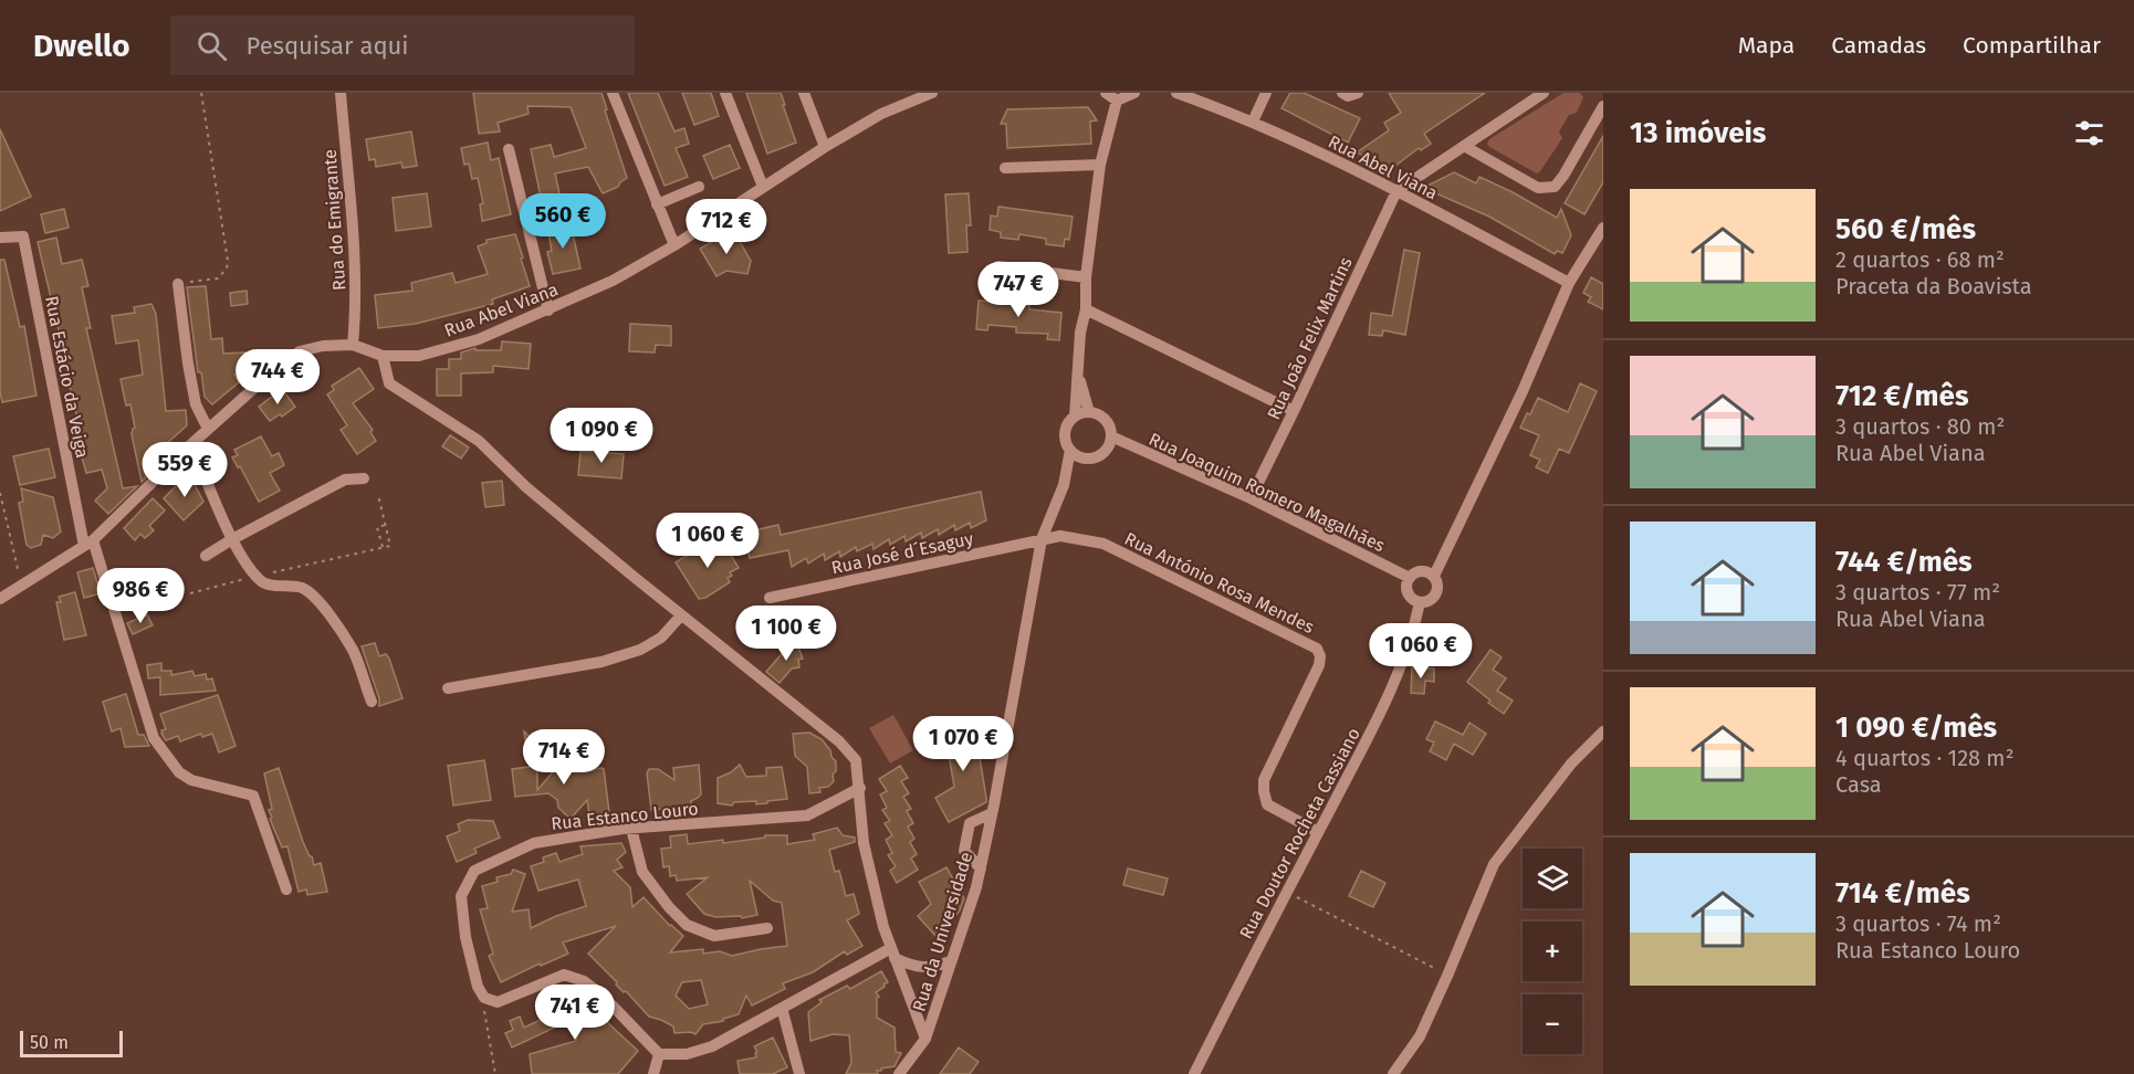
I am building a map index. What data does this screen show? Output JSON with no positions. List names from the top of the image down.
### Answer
{
  "streets": {
    "street": [
      "Rua Abel Viana",
      "Rua do Emigrante",
      "Rua João Felix Martins",
      "Rua Estácio da Veiga",
      "Rua Joaquim Romero Magalhães",
      "Rua José d´Esaguy",
      "Rua António Rosa Mendes",
      "Rua Estanco Louro",
      "Rua Doutor Rocheta Cassiano",
      "Rua da Universidade"
    ]
  },
  "crossings": [
    ["Rua Abel Viana", "Rua do Emigrante"],
    ["Rua Abel Viana", "Rua João Felix Martins"],
    ["Rua Abel Viana", "Rua Estácio da Veiga"],
    ["Rua Abel Viana", "Rua Doutor Rocheta Cassiano"],
    ["Rua João Felix Martins", "Rua Joaquim Romero Magalhães"],
    ["Rua Joaquim Romero Magalhães", "Rua Doutor Rocheta Cassiano"],
    ["Rua Joaquim Romero Magalhães", "Rua da Universidade"],
    ["Rua José d´Esaguy", "Rua António Rosa Mendes"],
    ["Rua José d´Esaguy", "Rua da Universidade"],
    ["Rua António Rosa Mendes", "Rua Doutor Rocheta Cassiano"],
    ["Rua António Rosa Mendes", "Rua da Universidade"]
  ],
  "scale_bar": "50 m",
  "page": {
    "header": "Dwello",
    "search": "Pesquisar aqui",
    "nav": ["Mapa", "Camadas", "Compartilhar"],
    "heading": "13 imóveis",
    "list": [
      {
        "name": "560 €/mês",
        "note": "2 quartos · 68 m² · Praceta da Boavista"
      },
      {
        "name": "712 €/mês",
        "note": "3 quartos · 80 m² · Rua Abel Viana"
      },
      {
        "name": "744 €/mês",
        "note": "3 quartos · 77 m² · Rua Abel Viana"
      },
      {
        "name": "1 090 €/mês",
        "note": "4 quartos · 128 m² · Casa"
      },
      {
        "name": "714 €/mês",
        "note": "3 quartos · 74 m² · Rua Estanco Louro"
      }
    ],
    "price": [
      "560 €",
      "712 €",
      "747 €",
      "744 €",
      "1 090 €",
      "559 €",
      "1 060 €",
      "986 €",
      "1 100 €",
      "1 060 €",
      "1 070 €",
      "714 €",
      "741 €"
    ],
    "map_buttons": ["+", "−"],
    "scale": "50 m"
  }
}
